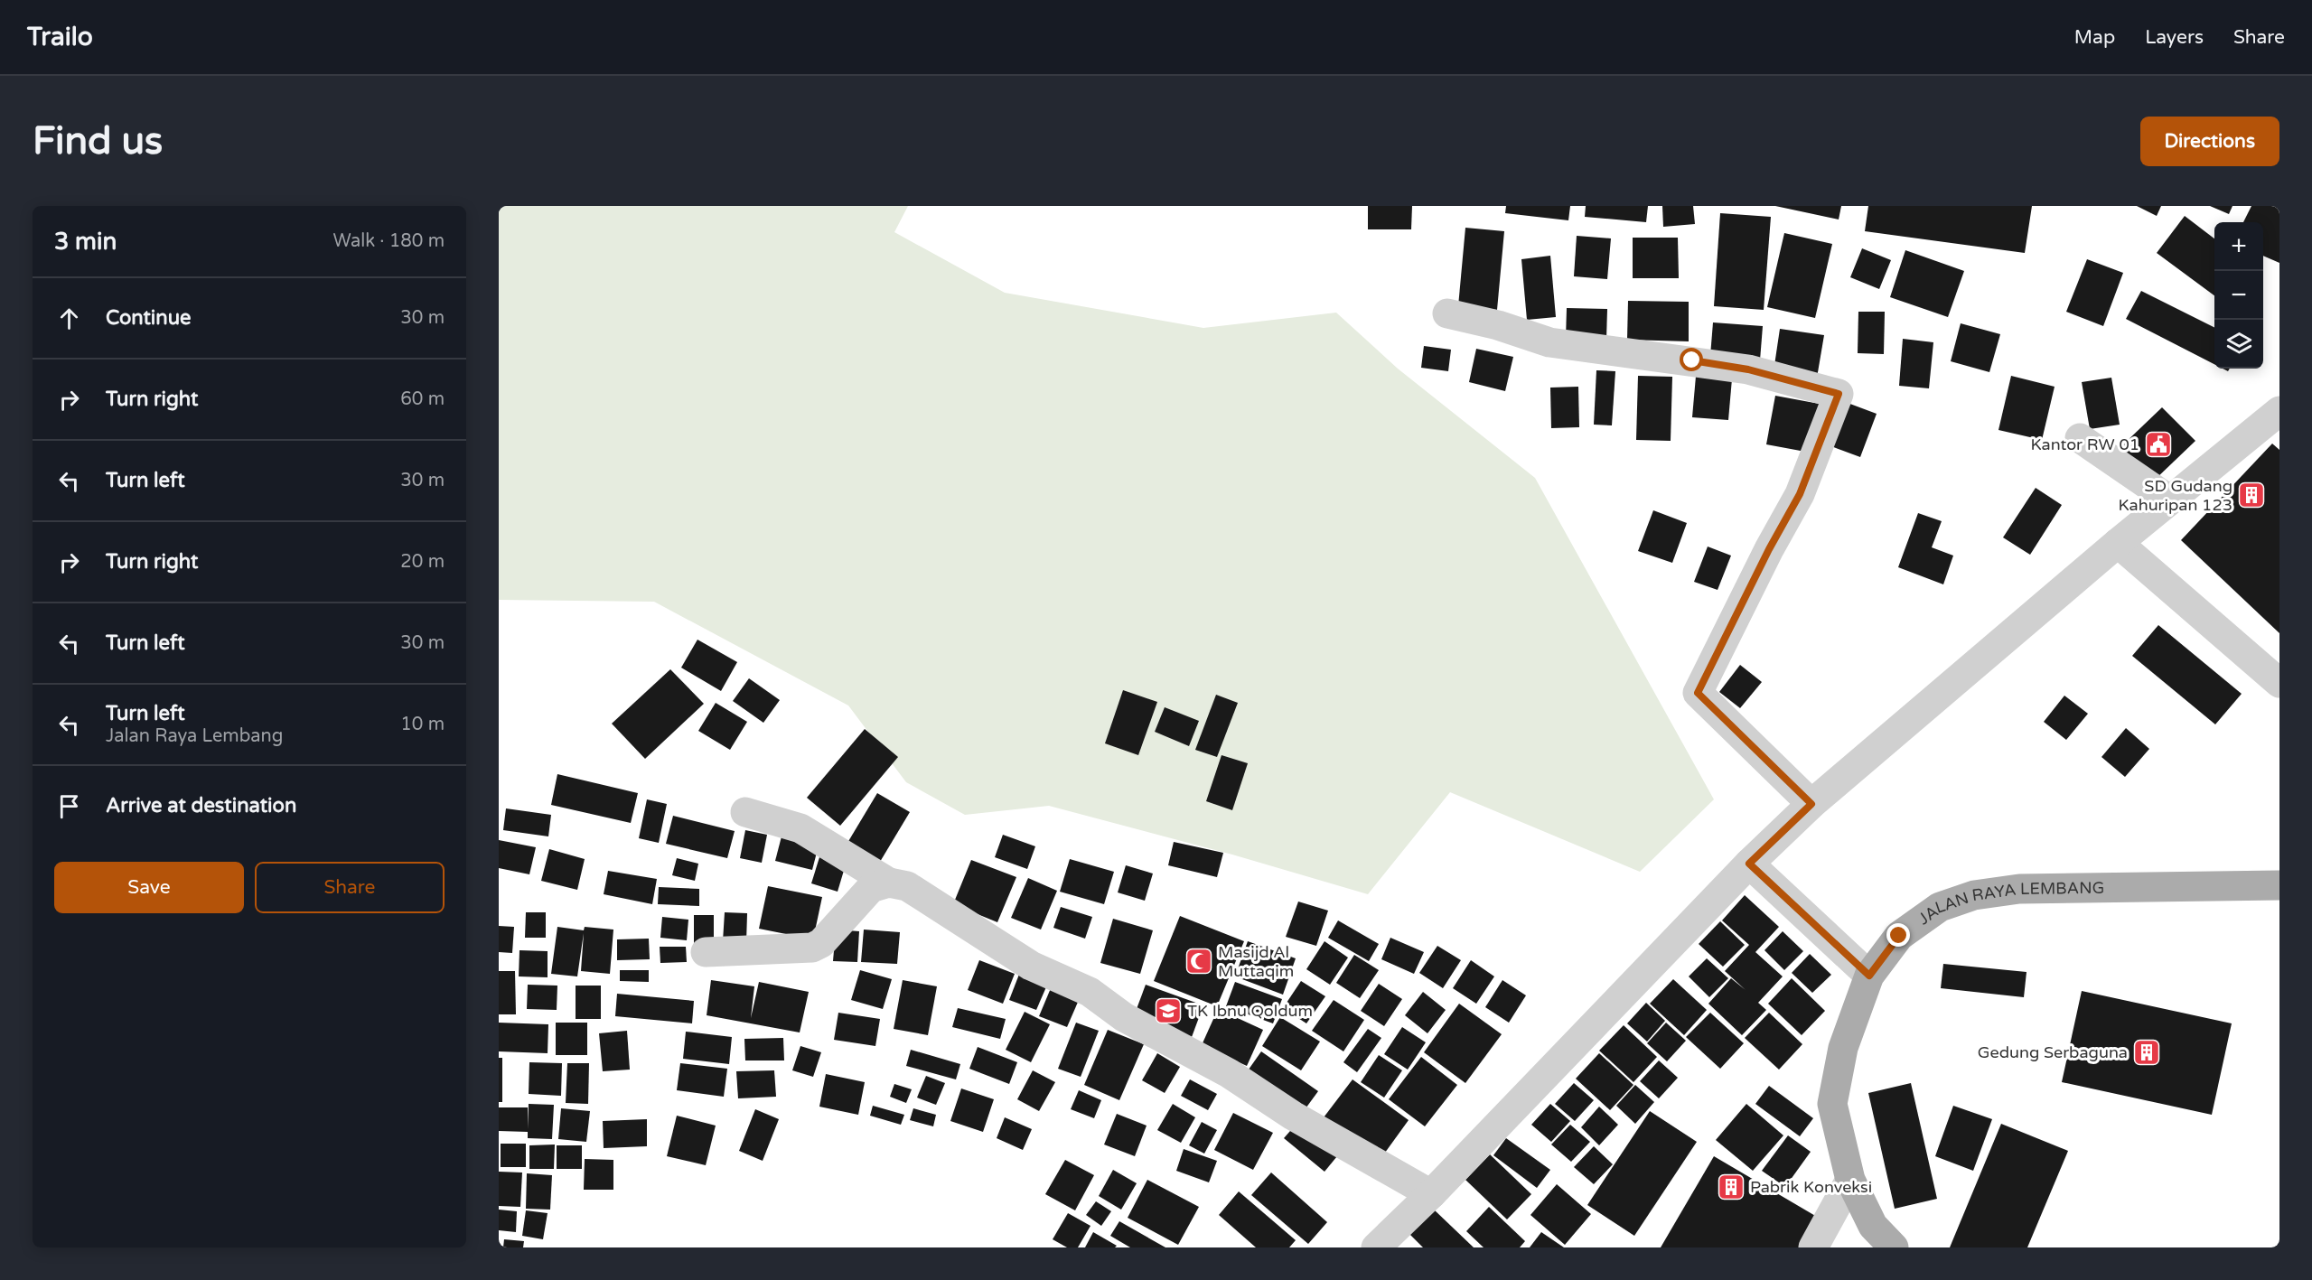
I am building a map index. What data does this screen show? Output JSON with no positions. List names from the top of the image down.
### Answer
{
  "streets": {
    "main road": ["JALAN RAYA LEMBANG"]
  },
  "places": {
    "public building": ["Kantor RW 01"],
    "building": ["SD Gudang Kahuripan 123", "Gedung Serbaguna", "Pabrik Konveksi"],
    "mosque": ["Masijd Al Muttaqim"],
    "school or university": ["TK Ibnu Qoldum"]
  },
  "page": {
    "header": "Trailo",
    "nav": ["Map", "Layers", "Share"],
    "buttons": [
      "Directions",
      ["Save", "Share"]
    ],
    "title": "Find us",
    "heading": ["3 min", "Walk · 180 m"],
    "map_buttons": ["+", "−"],
    "list": [
      ["Continue", "30 m"],
      ["Turn right", "60 m"],
      ["Turn left", "30 m"],
      ["Turn right", "20 m"],
      ["Turn left", "30 m"],
      ["Turn left", "Jalan Raya Lembang", "10 m"],
      "Arrive at destination"
    ]
  }
}
